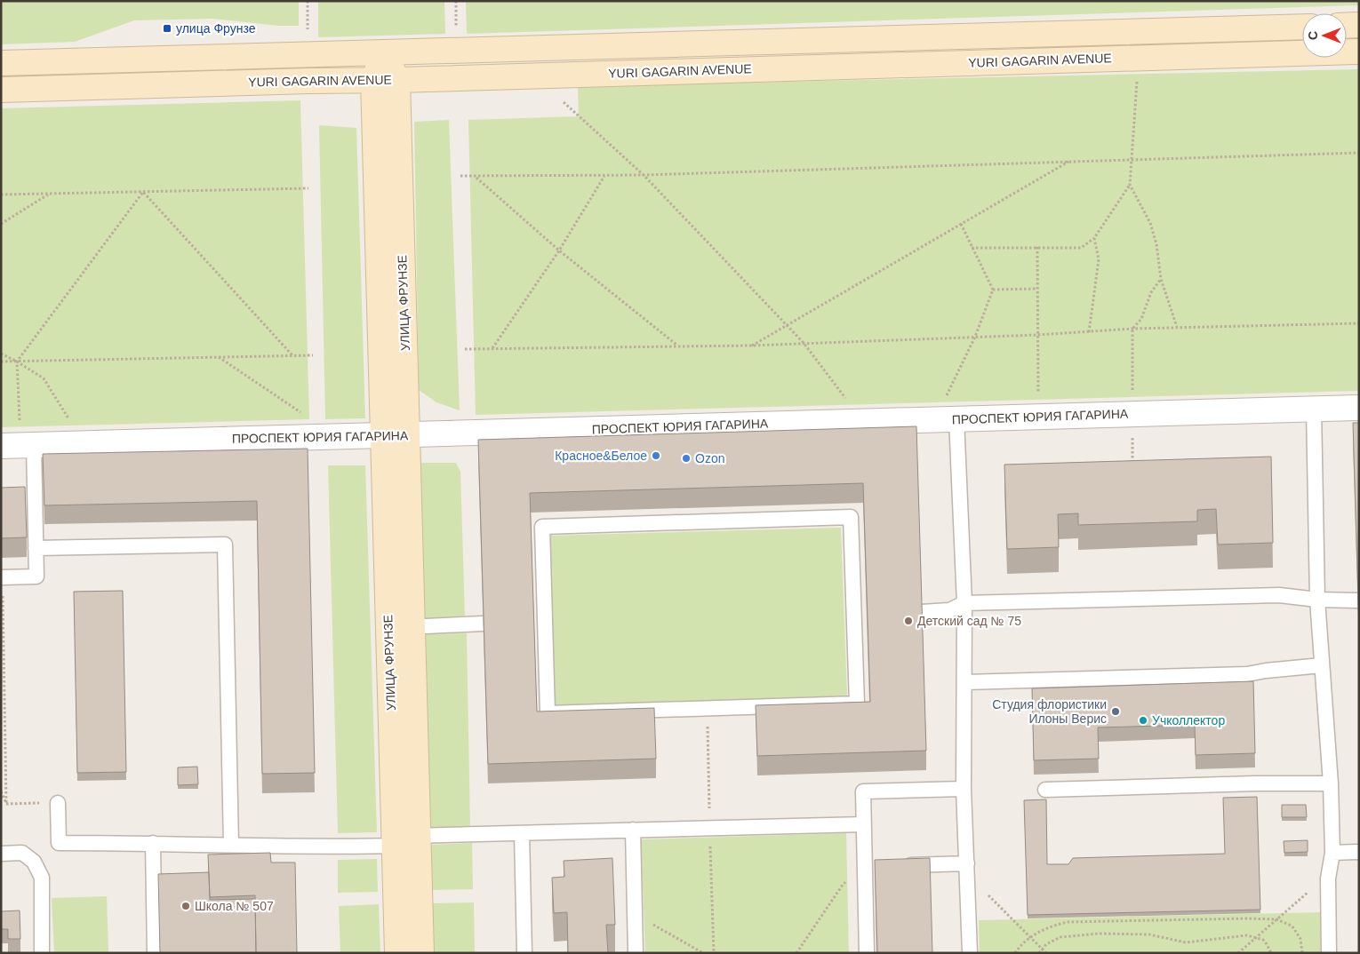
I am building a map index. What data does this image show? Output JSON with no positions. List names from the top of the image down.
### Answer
{
  "streets": {
    "main road": ["YURI GAGARIN AVENUE", "УЛИЦА ФРУНЗЕ"],
    "street": ["ПРОСПЕКТ ЮРИЯ ГАГАРИНА"]
  },
  "crossings": [
    ["YURI GAGARIN AVENUE", "УЛИЦА ФРУНЗЕ"],
    ["УЛИЦА ФРУНЗЕ", "ПРОСПЕКТ ЮРИЯ ГАГАРИНА"]
  ],
  "places": {
    "transit": ["улица Фрунзе"],
    "other": [
      "Красное&Белое",
      "Ozon",
      "Детский сад № 75",
      "Студия флористики Илоны Верис",
      "Учколлектор",
      "Школа № 507"
    ]
  },
  "north": "left"
}
